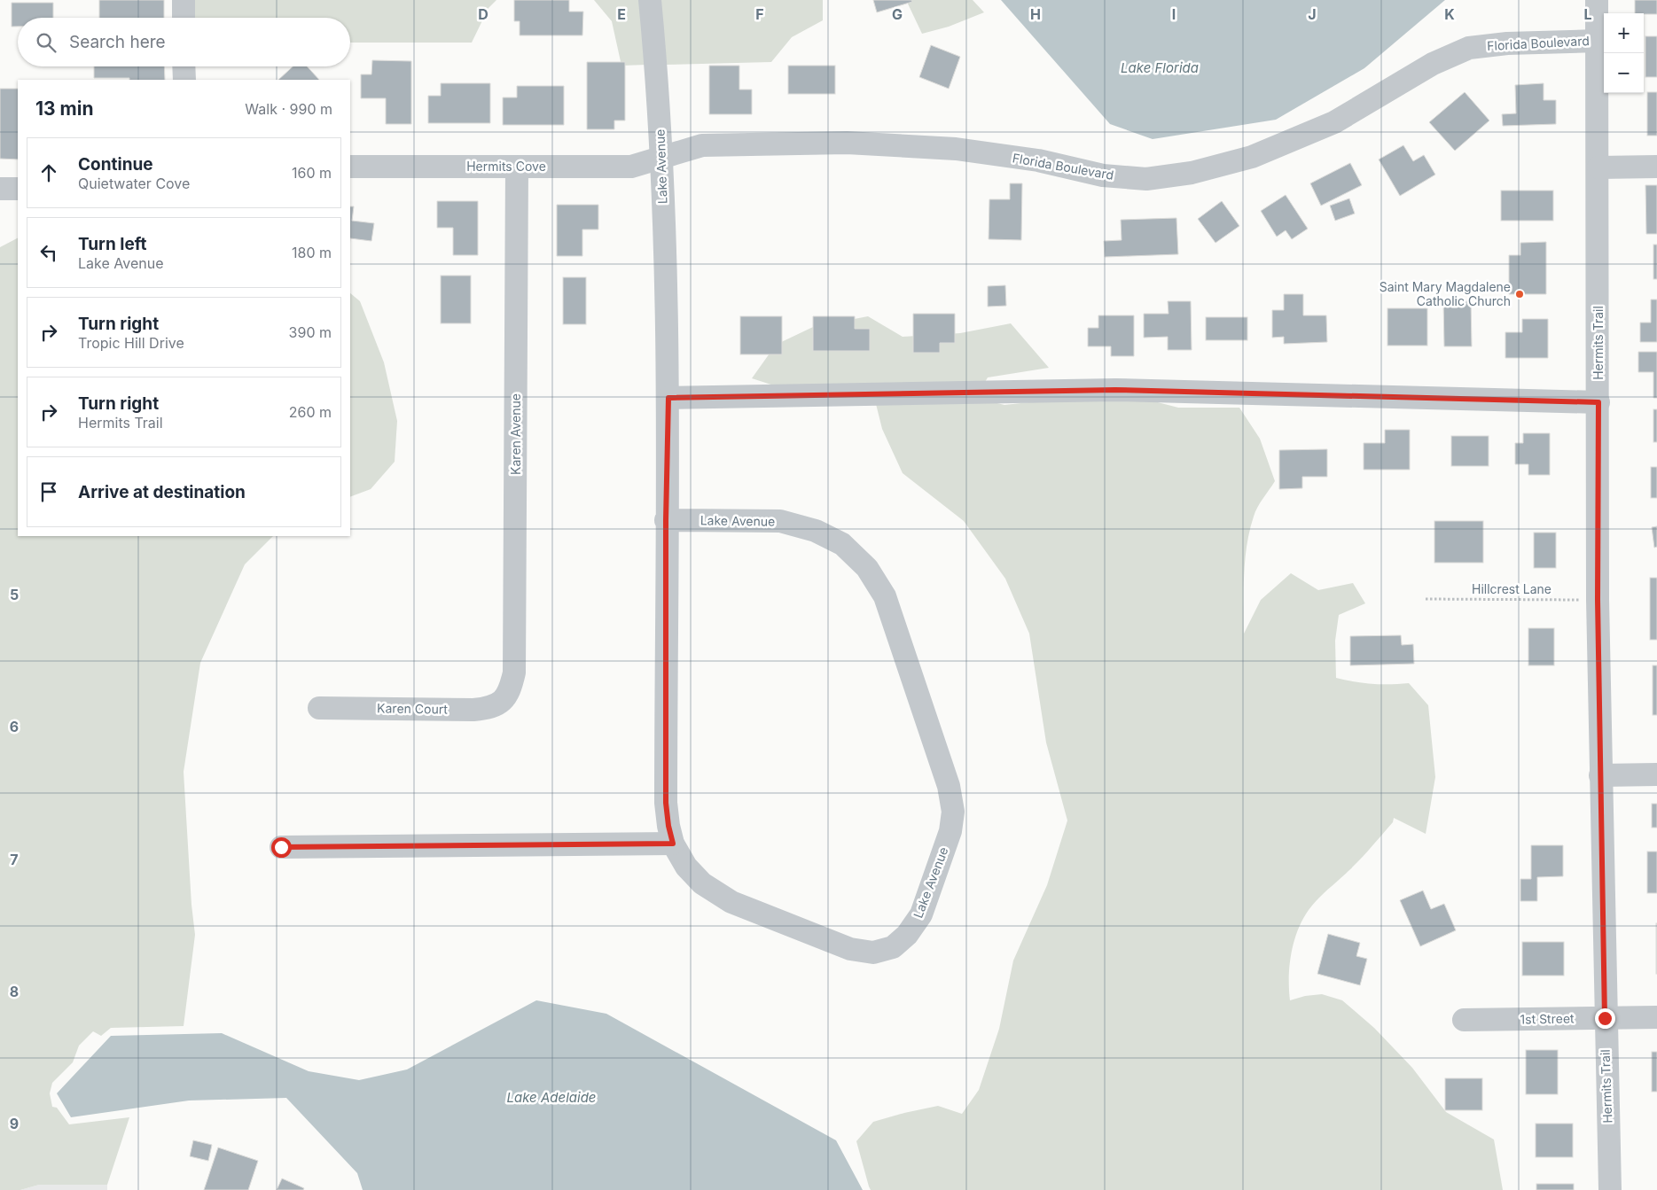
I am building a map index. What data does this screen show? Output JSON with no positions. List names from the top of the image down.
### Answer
{
  "streets": {
    "street": [
      "Florida Boulevard",
      "Hermits Cove",
      "Lake Avenue",
      "Hermits Trail",
      "Karen Avenue",
      "Karen Court",
      "1st Street"
    ],
    "path": ["Hillcrest Lane"]
  },
  "crossings": [
    ["Florida Boulevard", "Hermits Cove"],
    ["Florida Boulevard", "Lake Avenue"],
    ["Florida Boulevard", "Hermits Trail"],
    ["Hermits Cove", "Lake Avenue"],
    ["Hermits Cove", "Karen Avenue"],
    ["Hermits Trail", "Hillcrest Lane"],
    ["Hermits Trail", "1st Street"],
    ["Karen Avenue", "Karen Court"]
  ],
  "water": ["Lake Florida", "Lake Adelaide"],
  "places": ["Saint Mary Magdalene Catholic Church"],
  "page": {
    "map_buttons": ["+", "−"],
    "search": "Search here",
    "heading": ["13 min", "Walk · 990 m"],
    "list": [
      ["Continue", "Quietwater Cove", "160 m"],
      ["Turn left", "Lake Avenue", "180 m"],
      ["Turn right", "Tropic Hill Drive", "390 m"],
      ["Turn right", "Hermits Trail", "260 m"],
      "Arrive at destination"
    ]
  },
  "grid": {
    "columns": [
      "D",
      "E",
      "F",
      "G",
      "H",
      "I",
      "J",
      "K",
      "L"
    ],
    "rows": [
      "5",
      "6",
      "7",
      "8",
      "9"
    ]
  }
}
